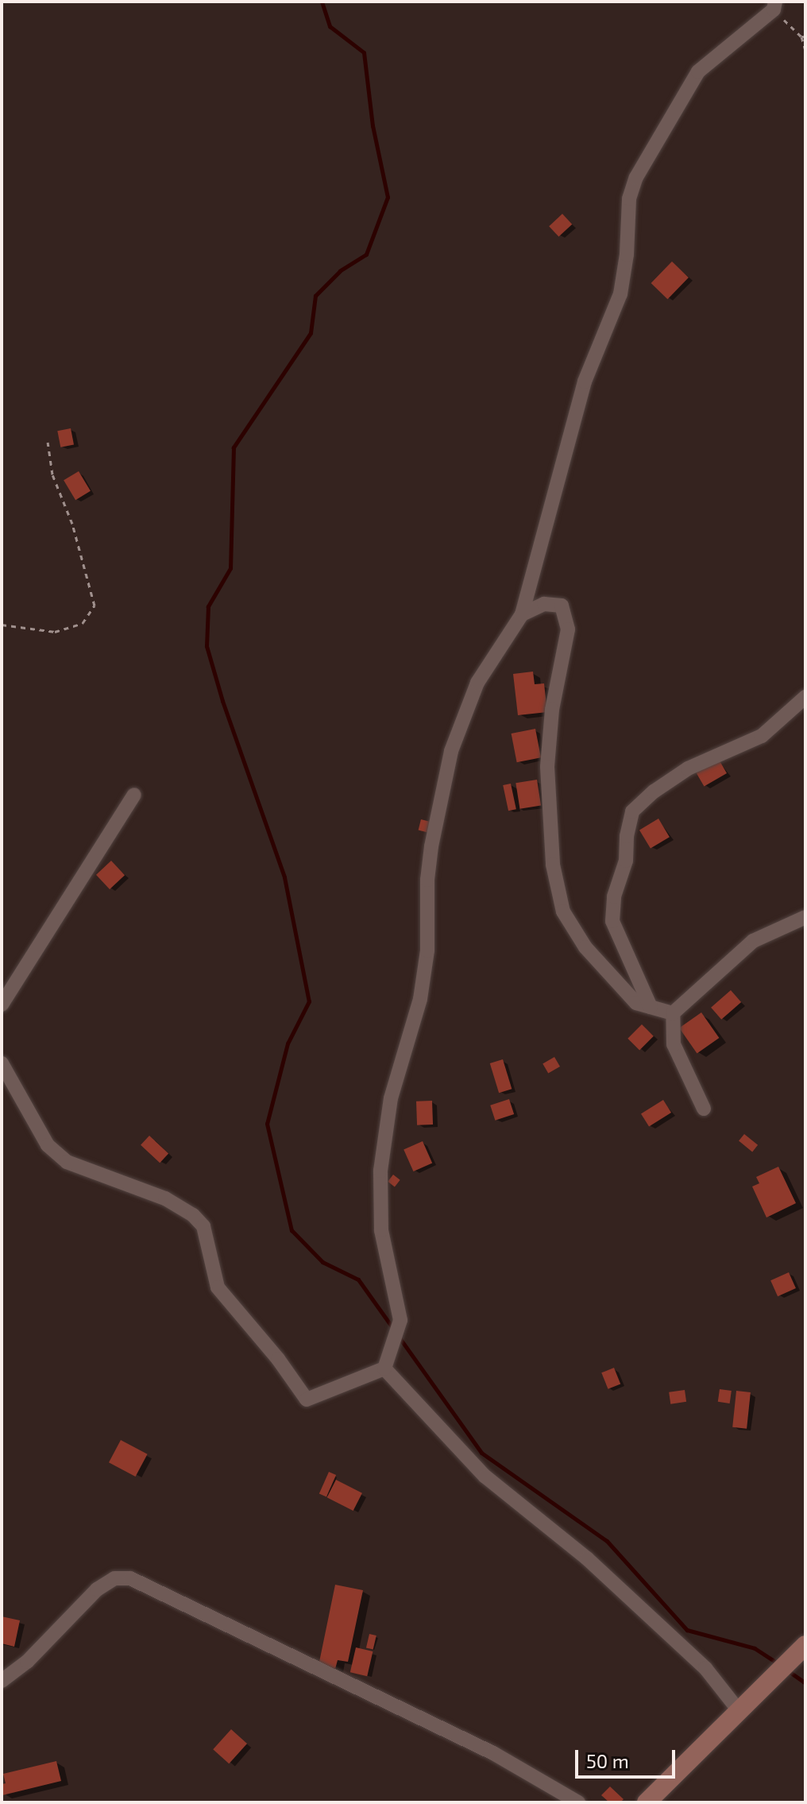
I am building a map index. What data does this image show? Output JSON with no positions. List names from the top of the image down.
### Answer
{
  "scale_bar": "50 m"
}
